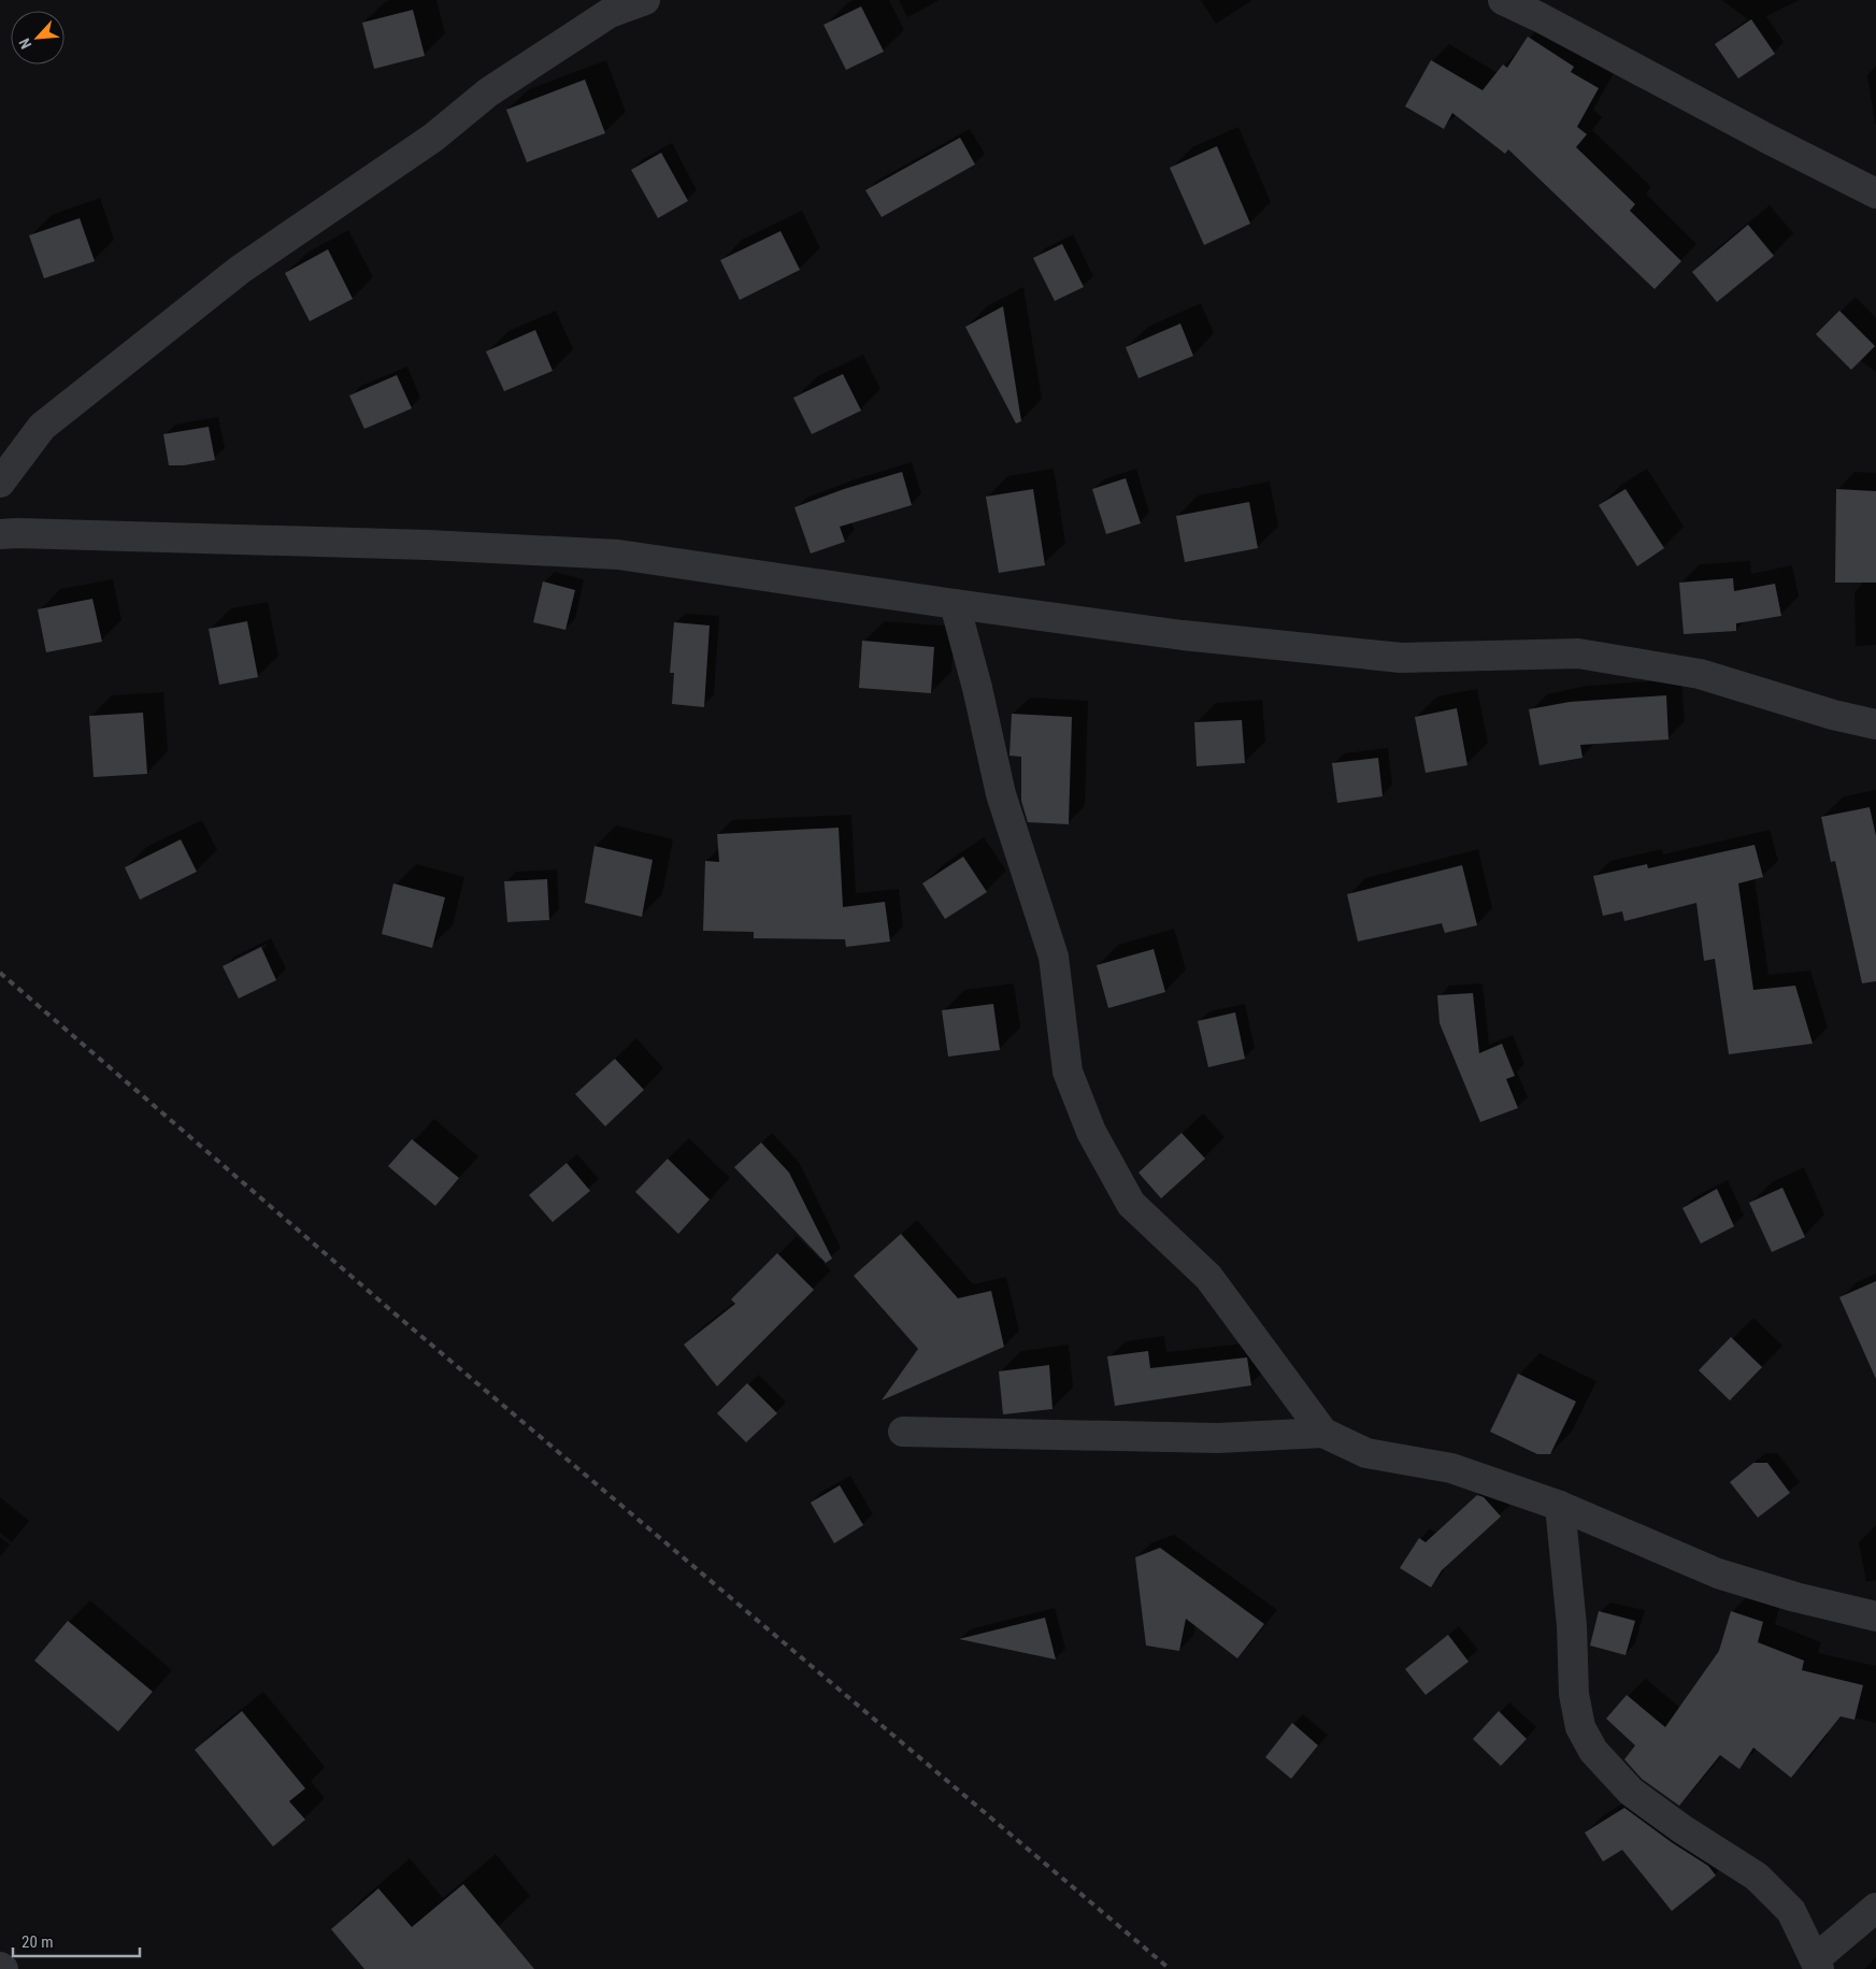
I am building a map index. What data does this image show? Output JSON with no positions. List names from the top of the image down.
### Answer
{
  "scale_bar": "20 m",
  "north": "bottom left"
}
